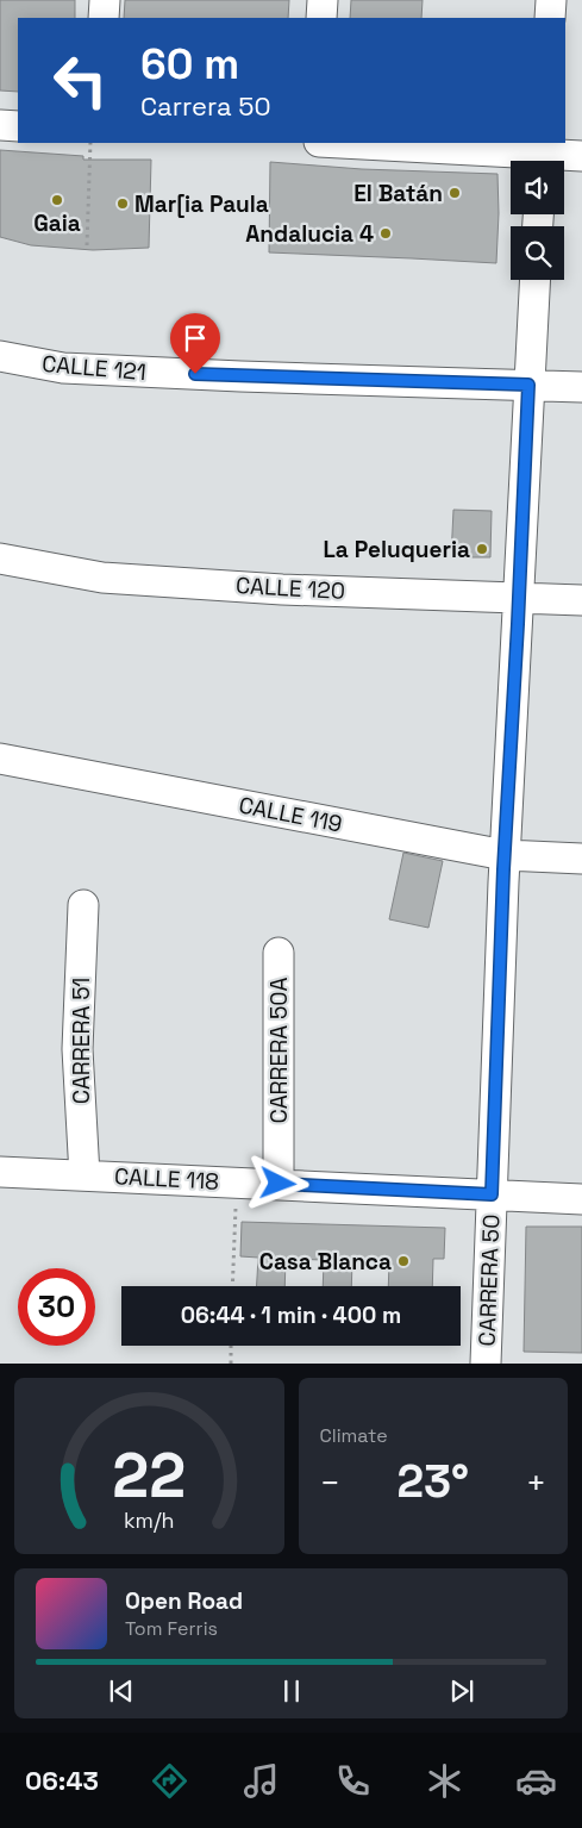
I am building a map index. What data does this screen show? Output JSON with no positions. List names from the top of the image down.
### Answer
{
  "streets": {
    "street": [
      "CALLE 121",
      "CALLE 120",
      "CALLE 119",
      "CARRERA 51",
      "CARRERA 50A",
      "CALLE 118",
      "CARRERA 50"
    ]
  },
  "crossings": [
    ["CALLE 121", "CARRERA 50"],
    ["CALLE 120", "CARRERA 50"],
    ["CALLE 119", "CARRERA 50"],
    ["CARRERA 51", "CALLE 118"],
    ["CARRERA 50A", "CALLE 118"],
    ["CALLE 118", "CARRERA 50"]
  ],
  "places": [
    "El Batán",
    "Gaia",
    "Mar[ia Paula",
    "Andalucia 4",
    "La Peluqueria",
    "Casa Blanca"
  ],
  "page": {
    "turn": ["60 m", "Carrera 50"],
    "limit": "30",
    "trip": "06:44 · 1 min · 400 m",
    "tile": "Climate",
    "heat": ["−", "23°", "+"],
    "song": ["Open Road", "Tom Ferris"],
    "tabs": "06:43",
    "gauge": ["22", "km/h"]
  }
}
